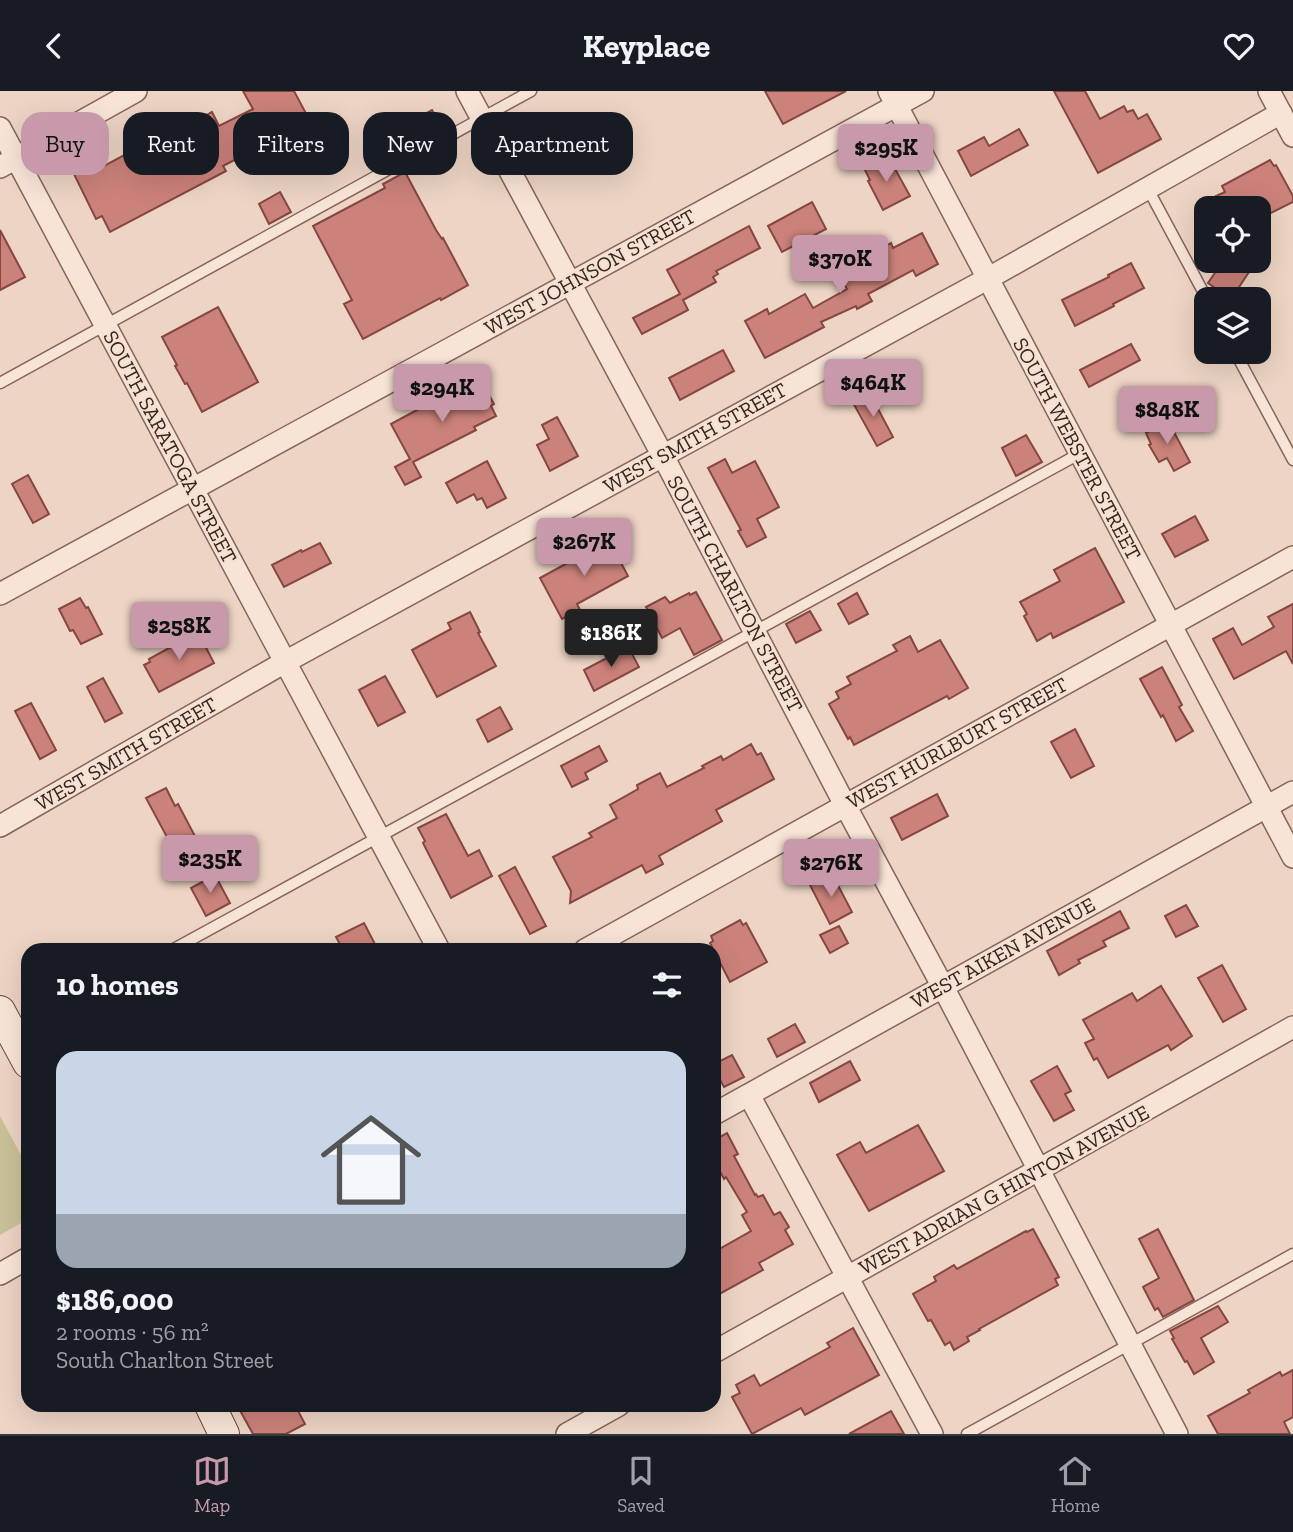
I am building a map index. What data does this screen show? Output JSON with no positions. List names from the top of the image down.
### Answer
{
  "streets": {
    "street": [
      "WEST JOHNSON STREET",
      "WEST SMITH STREET",
      "SOUTH SARATOGA STREET",
      "SOUTH WEBSTER STREET",
      "SOUTH CHARLTON STREET",
      "WEST HURLBURT STREET",
      "WEST AIKEN AVENUE",
      "WEST ADRIAN G HINTON AVENUE"
    ]
  },
  "crossings": [
    ["WEST JOHNSON STREET", "SOUTH SARATOGA STREET"],
    ["WEST JOHNSON STREET", "SOUTH WEBSTER STREET"],
    ["WEST JOHNSON STREET", "SOUTH CHARLTON STREET"],
    ["WEST SMITH STREET", "SOUTH SARATOGA STREET"],
    ["WEST SMITH STREET", "SOUTH WEBSTER STREET"],
    ["WEST SMITH STREET", "SOUTH CHARLTON STREET"],
    ["SOUTH WEBSTER STREET", "WEST HURLBURT STREET"],
    ["SOUTH WEBSTER STREET", "WEST AIKEN AVENUE"],
    ["SOUTH CHARLTON STREET", "WEST HURLBURT STREET"],
    ["SOUTH CHARLTON STREET", "WEST AIKEN AVENUE"],
    ["SOUTH CHARLTON STREET", "WEST ADRIAN G HINTON AVENUE"]
  ],
  "page": {
    "header": "Keyplace",
    "chip": [
      "Buy",
      "Rent",
      "Filters",
      "New",
      "Apartment"
    ],
    "price": [
      "$295K",
      "$370K",
      "$464K",
      "$294K",
      "$848K",
      "$267K",
      "$258K",
      "$186K",
      "$235K",
      "$276K"
    ],
    "heading": "10 homes",
    "list": [
      {
        "name": "$186,000",
        "note": "2 rooms · 56 m² · South Charlton Street"
      }
    ],
    "tabs": ["Map", "Saved", "Home"]
  }
}
